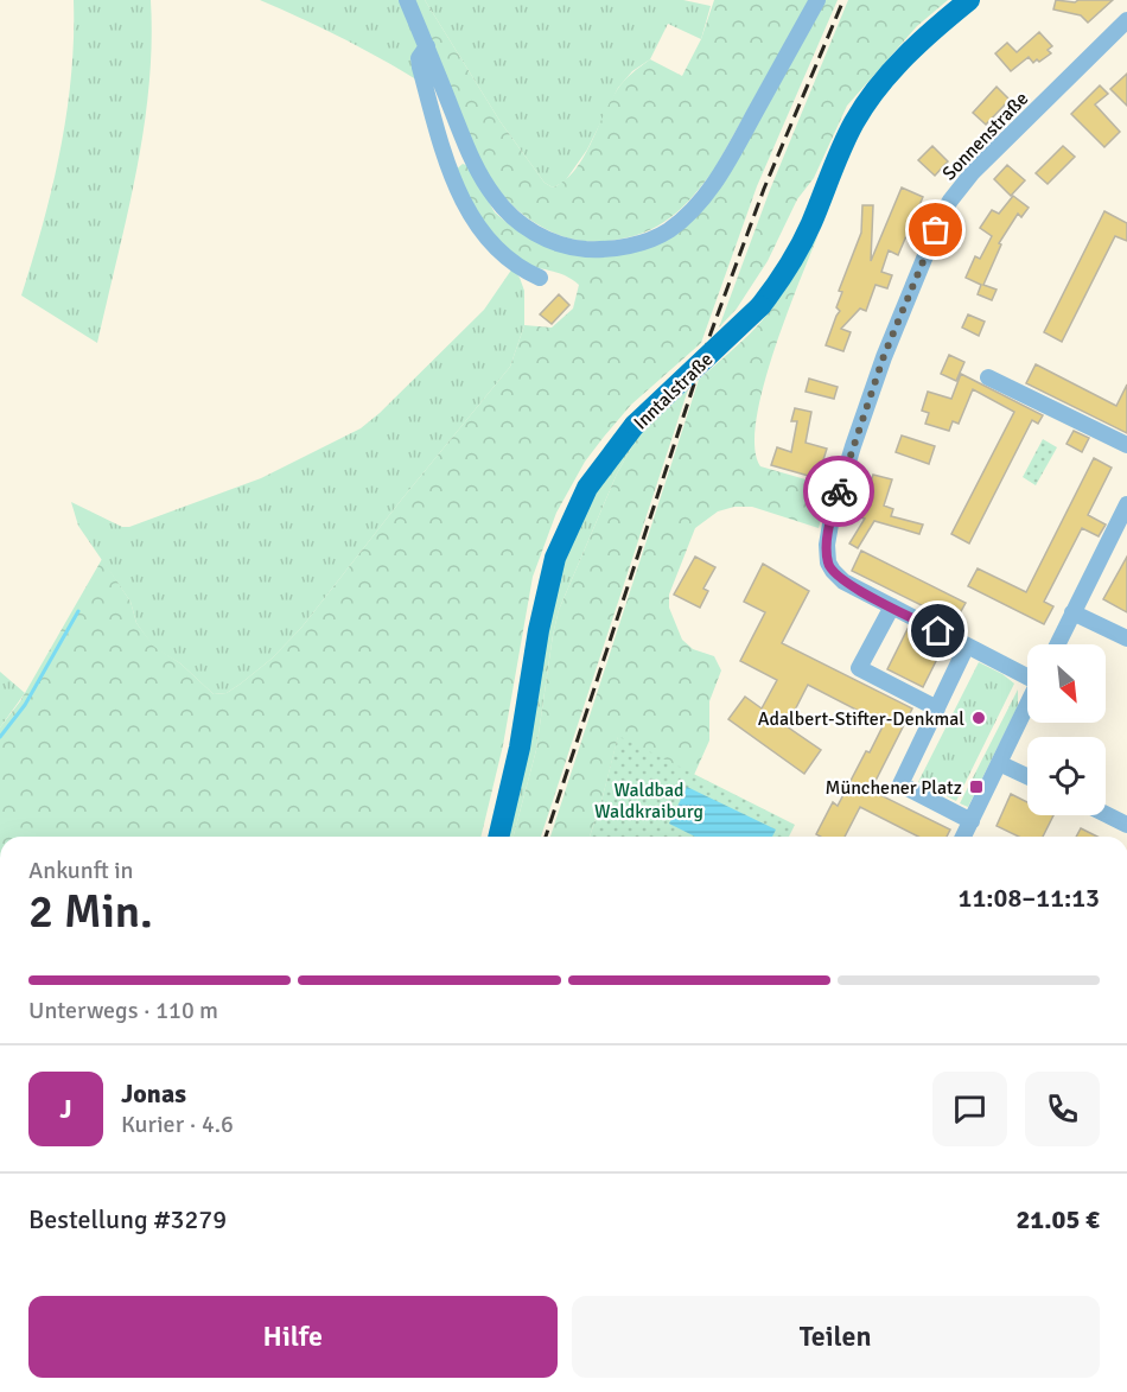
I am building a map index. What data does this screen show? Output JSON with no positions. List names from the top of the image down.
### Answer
{
  "streets": {
    "main road": ["Inntalstraße"],
    "street": ["Sonnenstraße"]
  },
  "parks": ["Waldbad Waldkraiburg"],
  "places": {
    "other": ["Adalbert-Stifter-Denkmal"],
    "transit": ["Münchener Platz"]
  },
  "north": "bottom right",
  "page": {
    "heading": ["2 Min.", "Ankunft in", "11:08–11:13"],
    "panel": [
      "Jonas",
      "Kurier · 4.6",
      "Bestellung #3279",
      "21.05 €"
    ],
    "bar": "Unterwegs · 110 m",
    "round": "J",
    "buttons": ["Hilfe", "Teilen"]
  }
}
